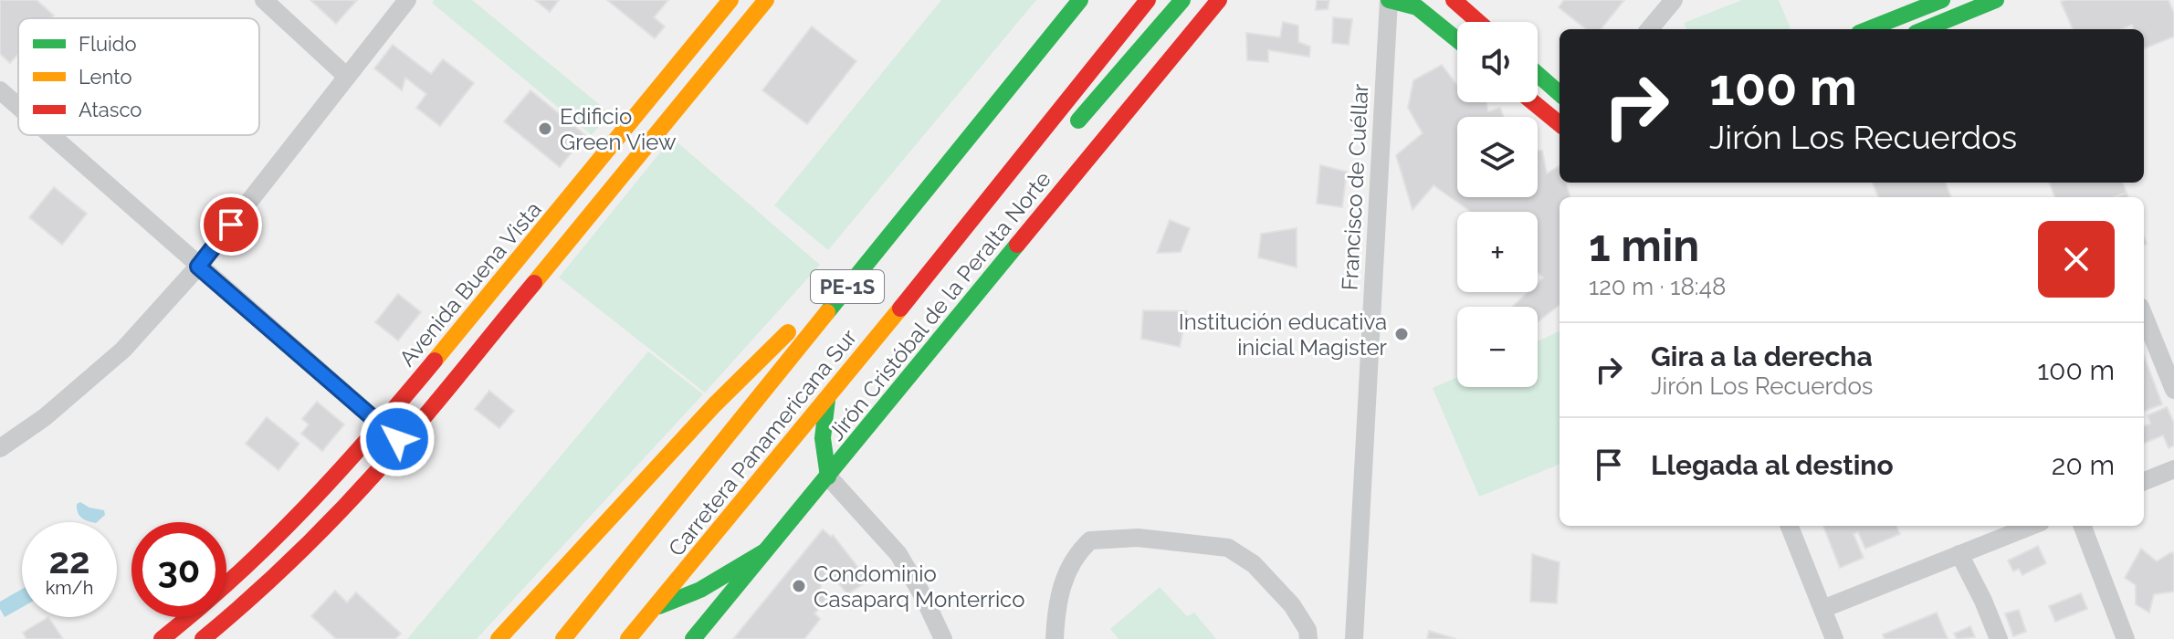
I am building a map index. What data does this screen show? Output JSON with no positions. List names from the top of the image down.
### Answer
{
  "streets": {
    "main road": [
      "Avenida Buena Vista",
      "PE-1S",
      "Jirón Cristóbal de la Peralta Norte",
      "Carretera Panamericana Sur"
    ],
    "street": ["Francisco de Cuéllar"]
  },
  "places": ["Edificio Green View", "Institución educativa inicial Magister", "Condominio Casaparq Monterrico"],
  "legend": ["Fluido", "Lento", "Atasco"],
  "page": {
    "map_buttons": ["+", "−"],
    "turn": ["100 m", "Jirón Los Recuerdos"],
    "heading": ["1 min", "120 m · 18:48"],
    "list": [
      {
        "name": "Gira a la derecha",
        "note": "Jirón Los Recuerdos",
        "value": "100 m"
      },
      {
        "name": "Llegada al destino",
        "value": "20 m"
      }
    ],
    "speed": "22 km/h",
    "limit": "30"
  }
}
